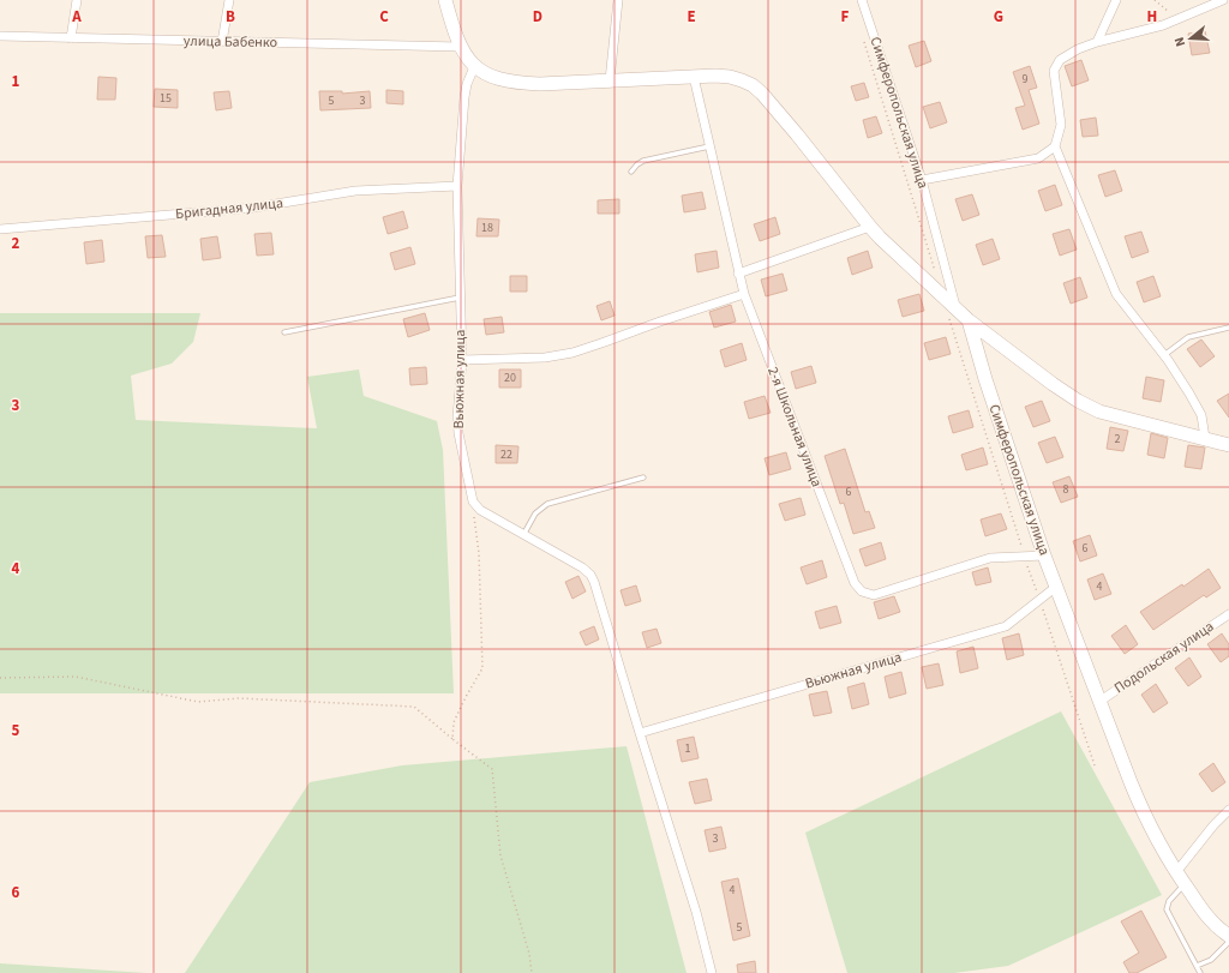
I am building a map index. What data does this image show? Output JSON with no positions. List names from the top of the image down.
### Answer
{
  "streets": {
    "street": [
      "улица Бабенко",
      "Симферопольская улица",
      "Бригадная улица",
      "Вьюжная улица",
      "2-я Школьная улица",
      "Подольская улица"
    ]
  },
  "crossings": [
    ["Симферопольская улица", "Вьюжная улица"],
    ["Симферопольская улица", "2-я Школьная улица"],
    ["Симферопольская улица", "Подольская улица"],
    ["Бригадная улица", "Вьюжная улица"]
  ],
  "house_numbers": [
    "9",
    "15",
    "5",
    "3",
    "18",
    "20",
    "2",
    "22",
    "8",
    "6",
    "6",
    "4",
    "1",
    "3",
    "4",
    "5"
  ],
  "north": "left",
  "grid": {
    "columns": [
      "A",
      "B",
      "C",
      "D",
      "E",
      "F",
      "G",
      "H"
    ],
    "rows": [
      "1",
      "2",
      "3",
      "4",
      "5",
      "6"
    ]
  }
}
